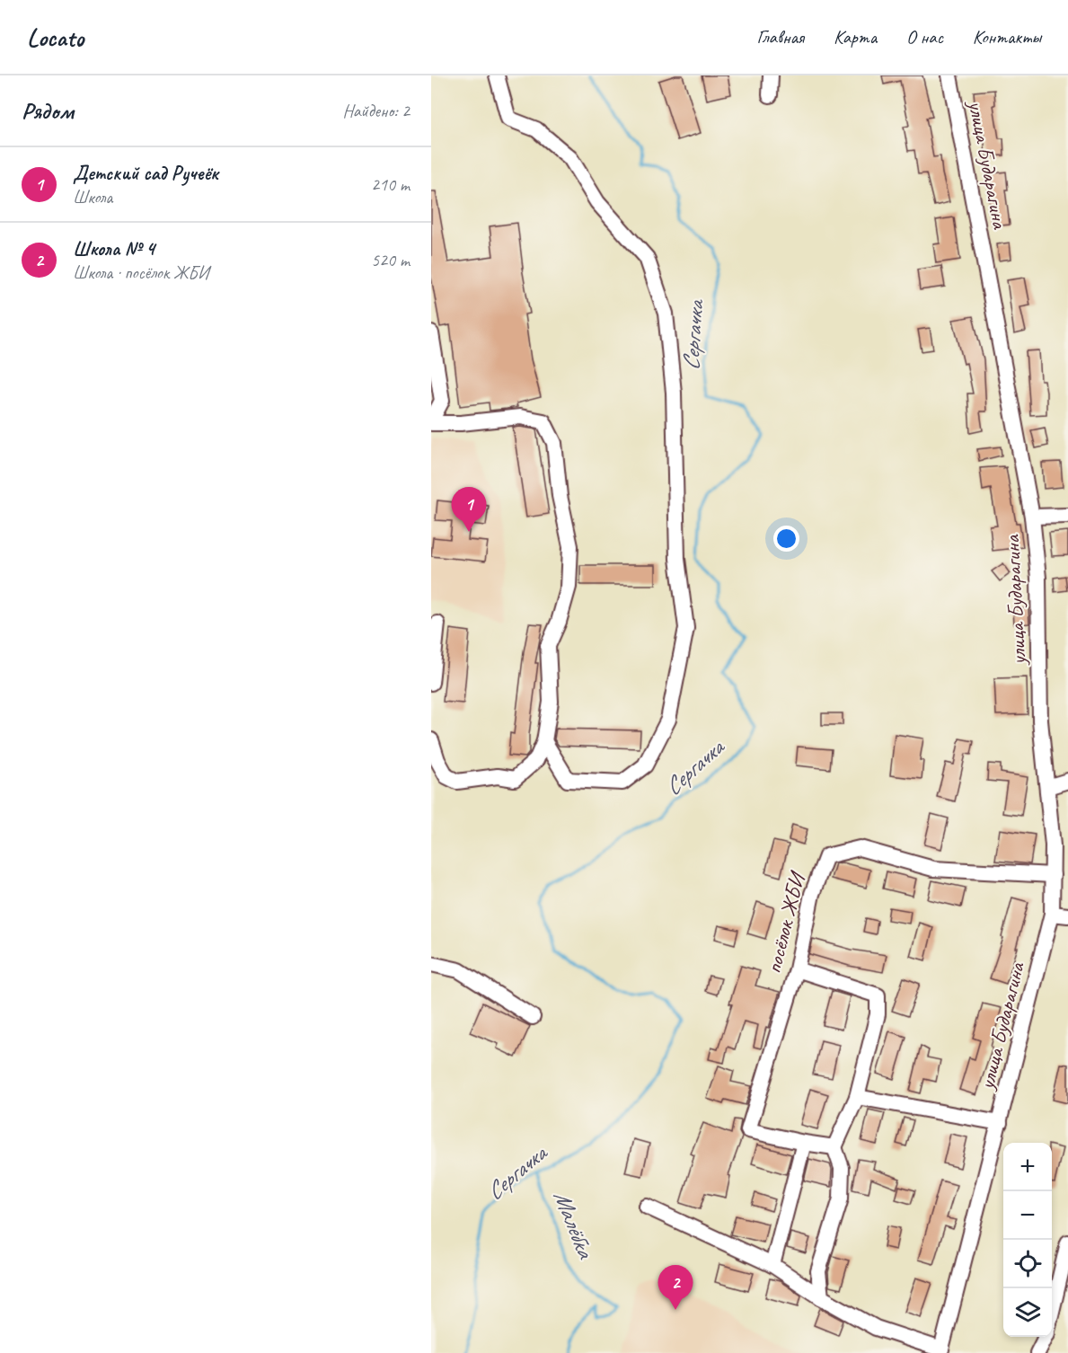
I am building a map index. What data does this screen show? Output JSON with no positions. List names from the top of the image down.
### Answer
{
  "streets": {
    "street": ["улица Бударагина", "посёлок ЖБИ"]
  },
  "crossings": [
    ["улица Бударагина", "посёлок ЖБИ"]
  ],
  "water": ["Сергачка", "Малёбка"],
  "page": {
    "header": "Locato",
    "nav": [
      "Главная",
      "Карта",
      "О нас",
      "Контакты"
    ],
    "heading": ["Рядом", "Найдено: 2"],
    "list": [
      {
        "mark": "1",
        "name": "Детский сад Ручеёк",
        "note": "Школа",
        "value": "210 m"
      },
      {
        "mark": "2",
        "name": "Школа № 4",
        "note": "Школа · посёлок ЖБИ",
        "value": "520 m"
      }
    ],
    "pins": ["1", "2"],
    "map_buttons": ["+", "−"]
  }
}
